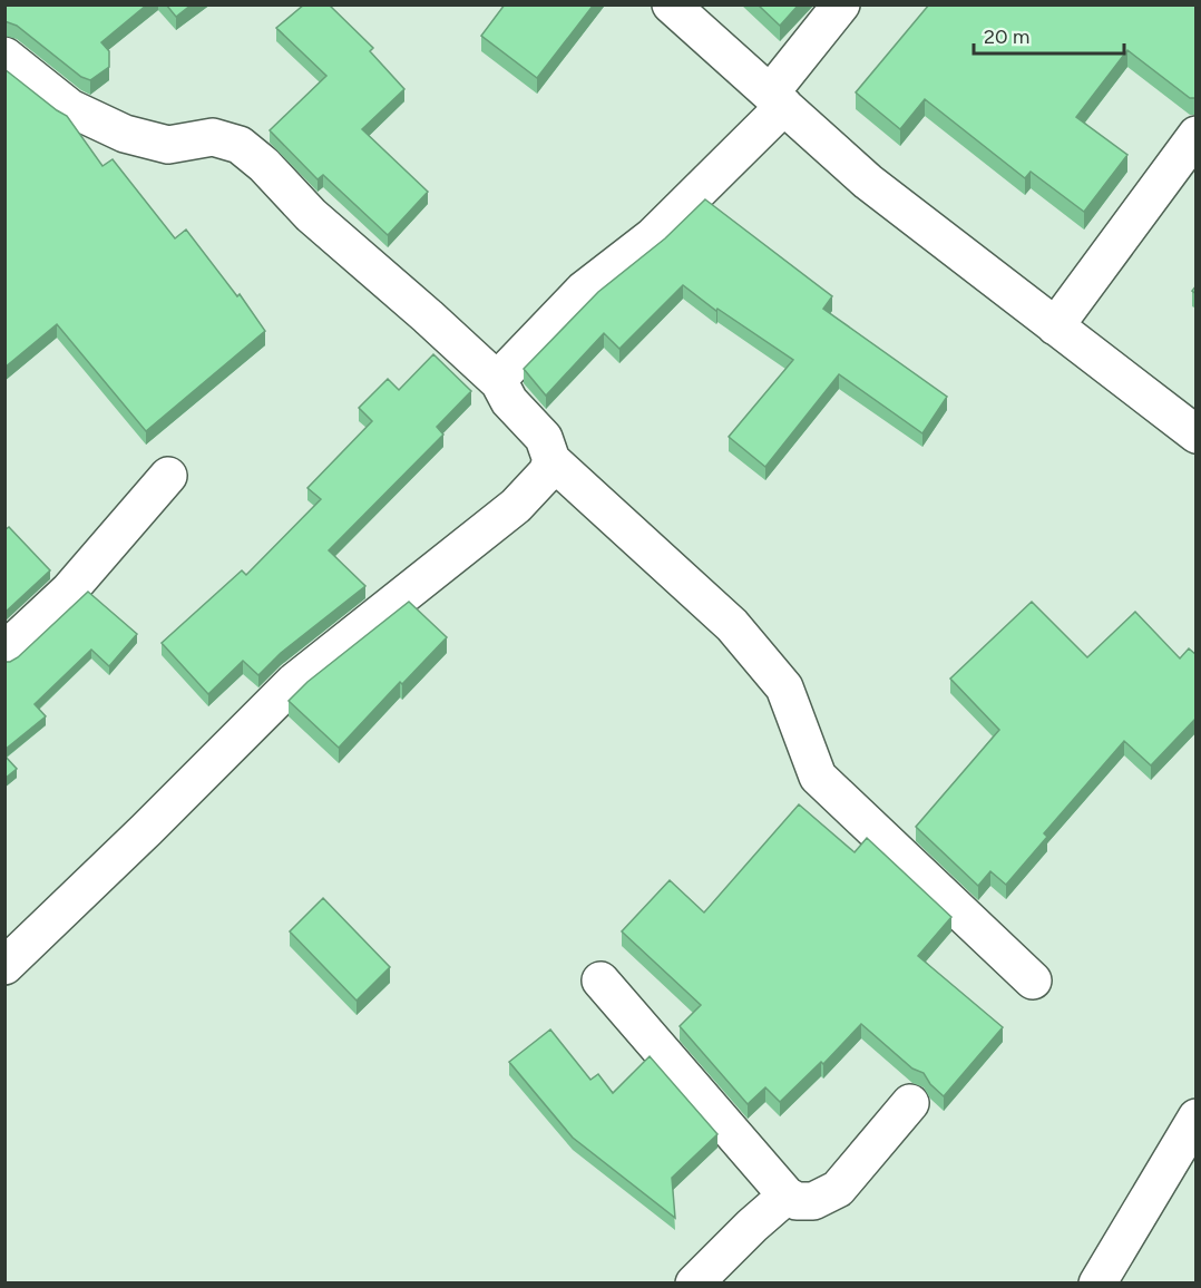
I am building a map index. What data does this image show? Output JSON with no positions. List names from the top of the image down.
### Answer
{
  "scale_bar": "20 m"
}
